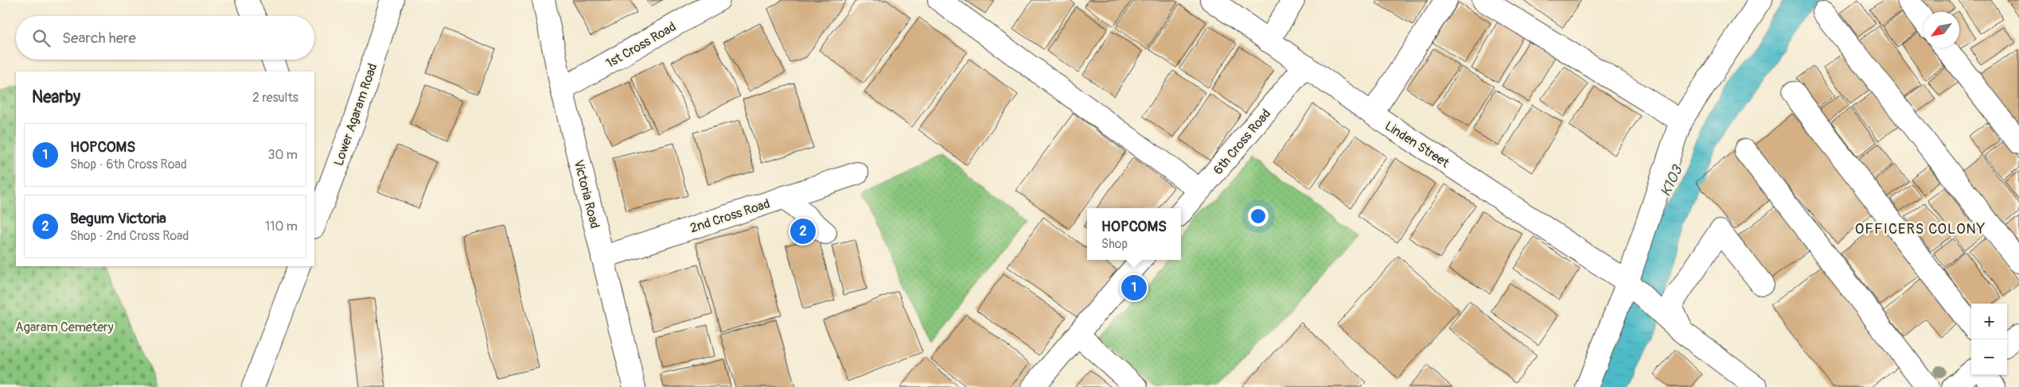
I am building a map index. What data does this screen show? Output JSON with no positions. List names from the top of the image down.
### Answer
{
  "streets": {
    "street": [
      "1st Cross Road",
      "Lower Agaram Road",
      "6th Cross Road",
      "Linden Street",
      "Victoria Road",
      "2nd Cross Road"
    ]
  },
  "crossings": [
    ["1st Cross Road", "Victoria Road"],
    ["6th Cross Road", "Linden Street"],
    ["Victoria Road", "2nd Cross Road"]
  ],
  "districts": ["OFFICERS COLONY"],
  "water": ["K103"],
  "parks": ["Agaram Cemetery"],
  "north": "bottom left",
  "page": {
    "search": "Search here",
    "heading": ["Nearby", "2 results"],
    "list": [
      {
        "mark": "1",
        "name": "HOPCOMS",
        "note": "Shop · 6th Cross Road",
        "value": "30 m"
      },
      {
        "mark": "2",
        "name": "Begum Victoria",
        "note": "Shop · 2nd Cross Road",
        "value": "110 m"
      }
    ],
    "popup": ["HOPCOMS", "Shop"],
    "pins": ["2", "1"],
    "map_buttons": ["+", "−"]
  }
}
